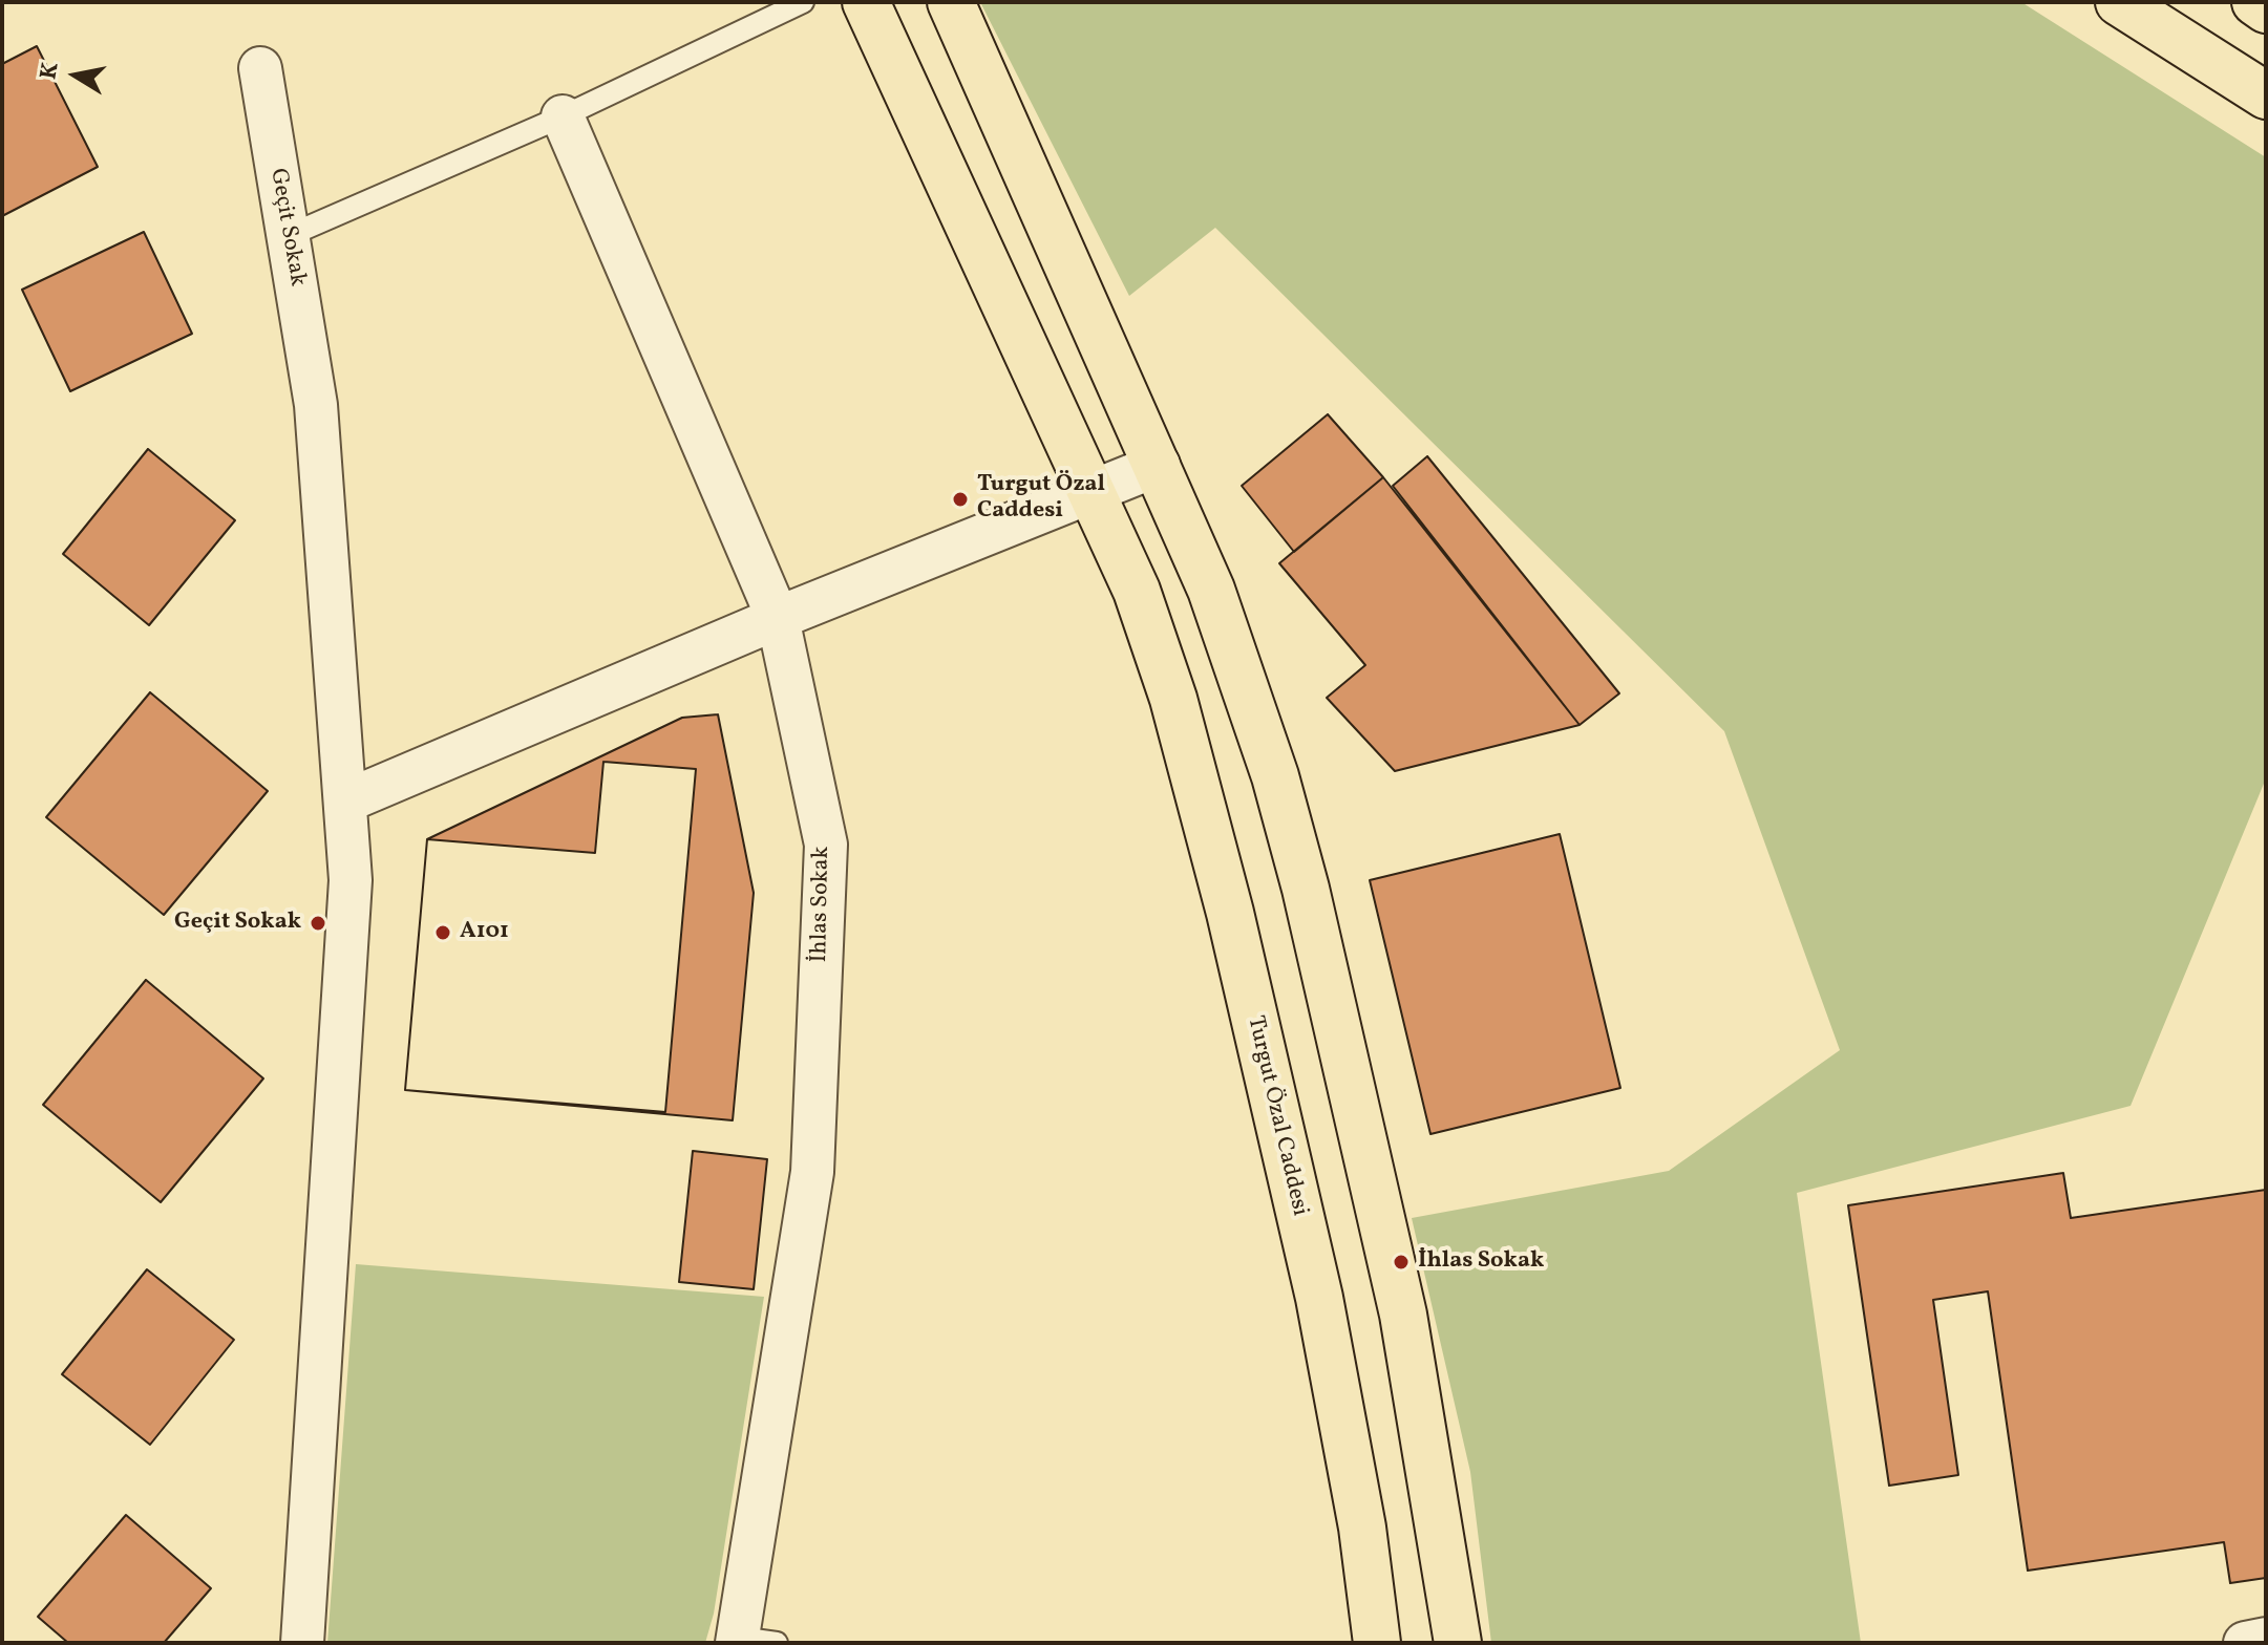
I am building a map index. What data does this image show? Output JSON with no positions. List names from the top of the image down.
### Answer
{
  "streets": {
    "main road": ["Turgut Özal Caddesi"],
    "street": ["Geçit Sokak", "İhlas Sokak"]
  },
  "places": [
    "Turgut Özal Caddesi",
    "Geçit Sokak",
    "A101",
    "İhlas Sokak"
  ],
  "north": "left"
}
